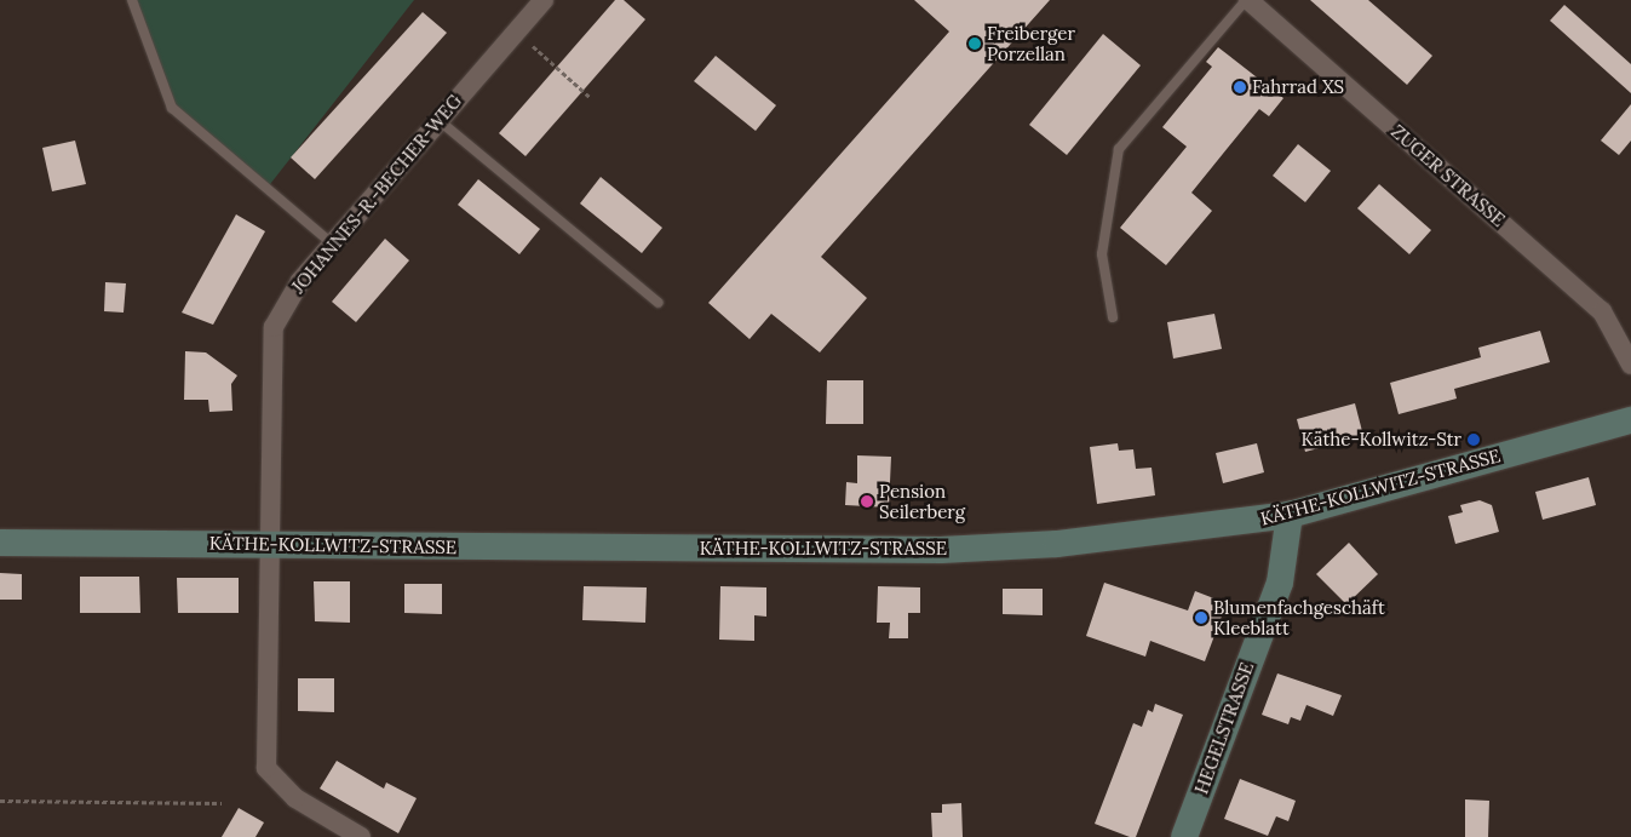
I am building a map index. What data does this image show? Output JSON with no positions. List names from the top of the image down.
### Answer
{
  "streets": {
    "street": [
      "ZUGER STRASSE",
      "JOHANNES-R.-BECHER-WEG",
      "KÄTHE-KOLLWITZ-STRASSE",
      "HEGELSTRASSE"
    ]
  },
  "crossings": [
    ["JOHANNES-R.-BECHER-WEG", "KÄTHE-KOLLWITZ-STRASSE"],
    ["KÄTHE-KOLLWITZ-STRASSE", "HEGELSTRASSE"]
  ],
  "places": [
    "Freiberger Porzellan",
    "Fahrrad XS",
    "Käthe-Kollwitz-Str",
    "Pension Seilerberg",
    "Blumenfachgeschäft Kleeblatt"
  ]
}
